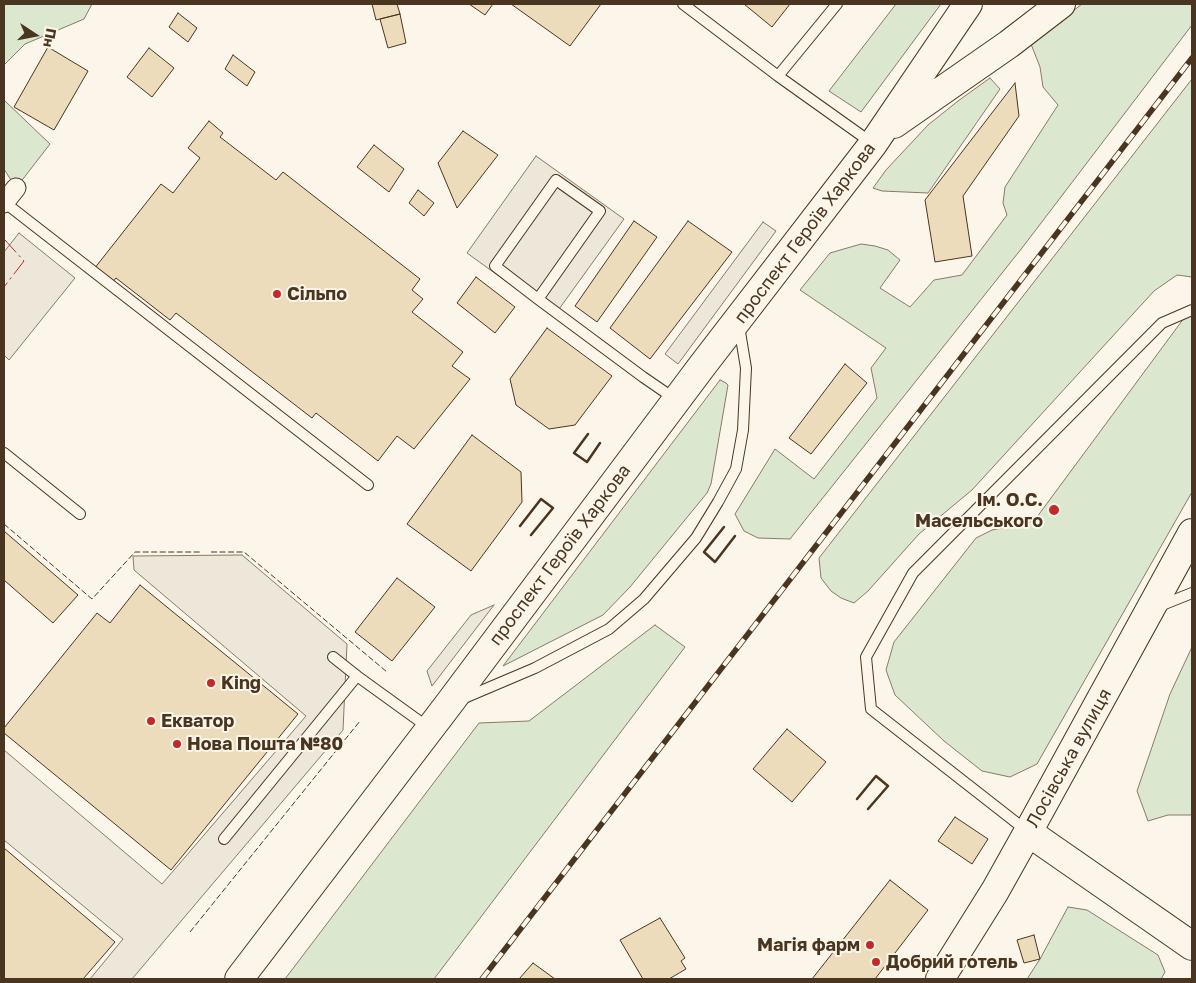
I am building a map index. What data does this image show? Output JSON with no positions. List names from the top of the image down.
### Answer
{
  "streets": {
    "main road": ["проспект Героїв Харкова", "Лосівська вулиця"]
  },
  "places": [
    "Сільпо",
    "Ім. О.С. Масельського",
    "King",
    "Екватор",
    "Нова Пошта №80",
    "Магія фарм",
    "Добрий готель"
  ],
  "north": "right"
}
